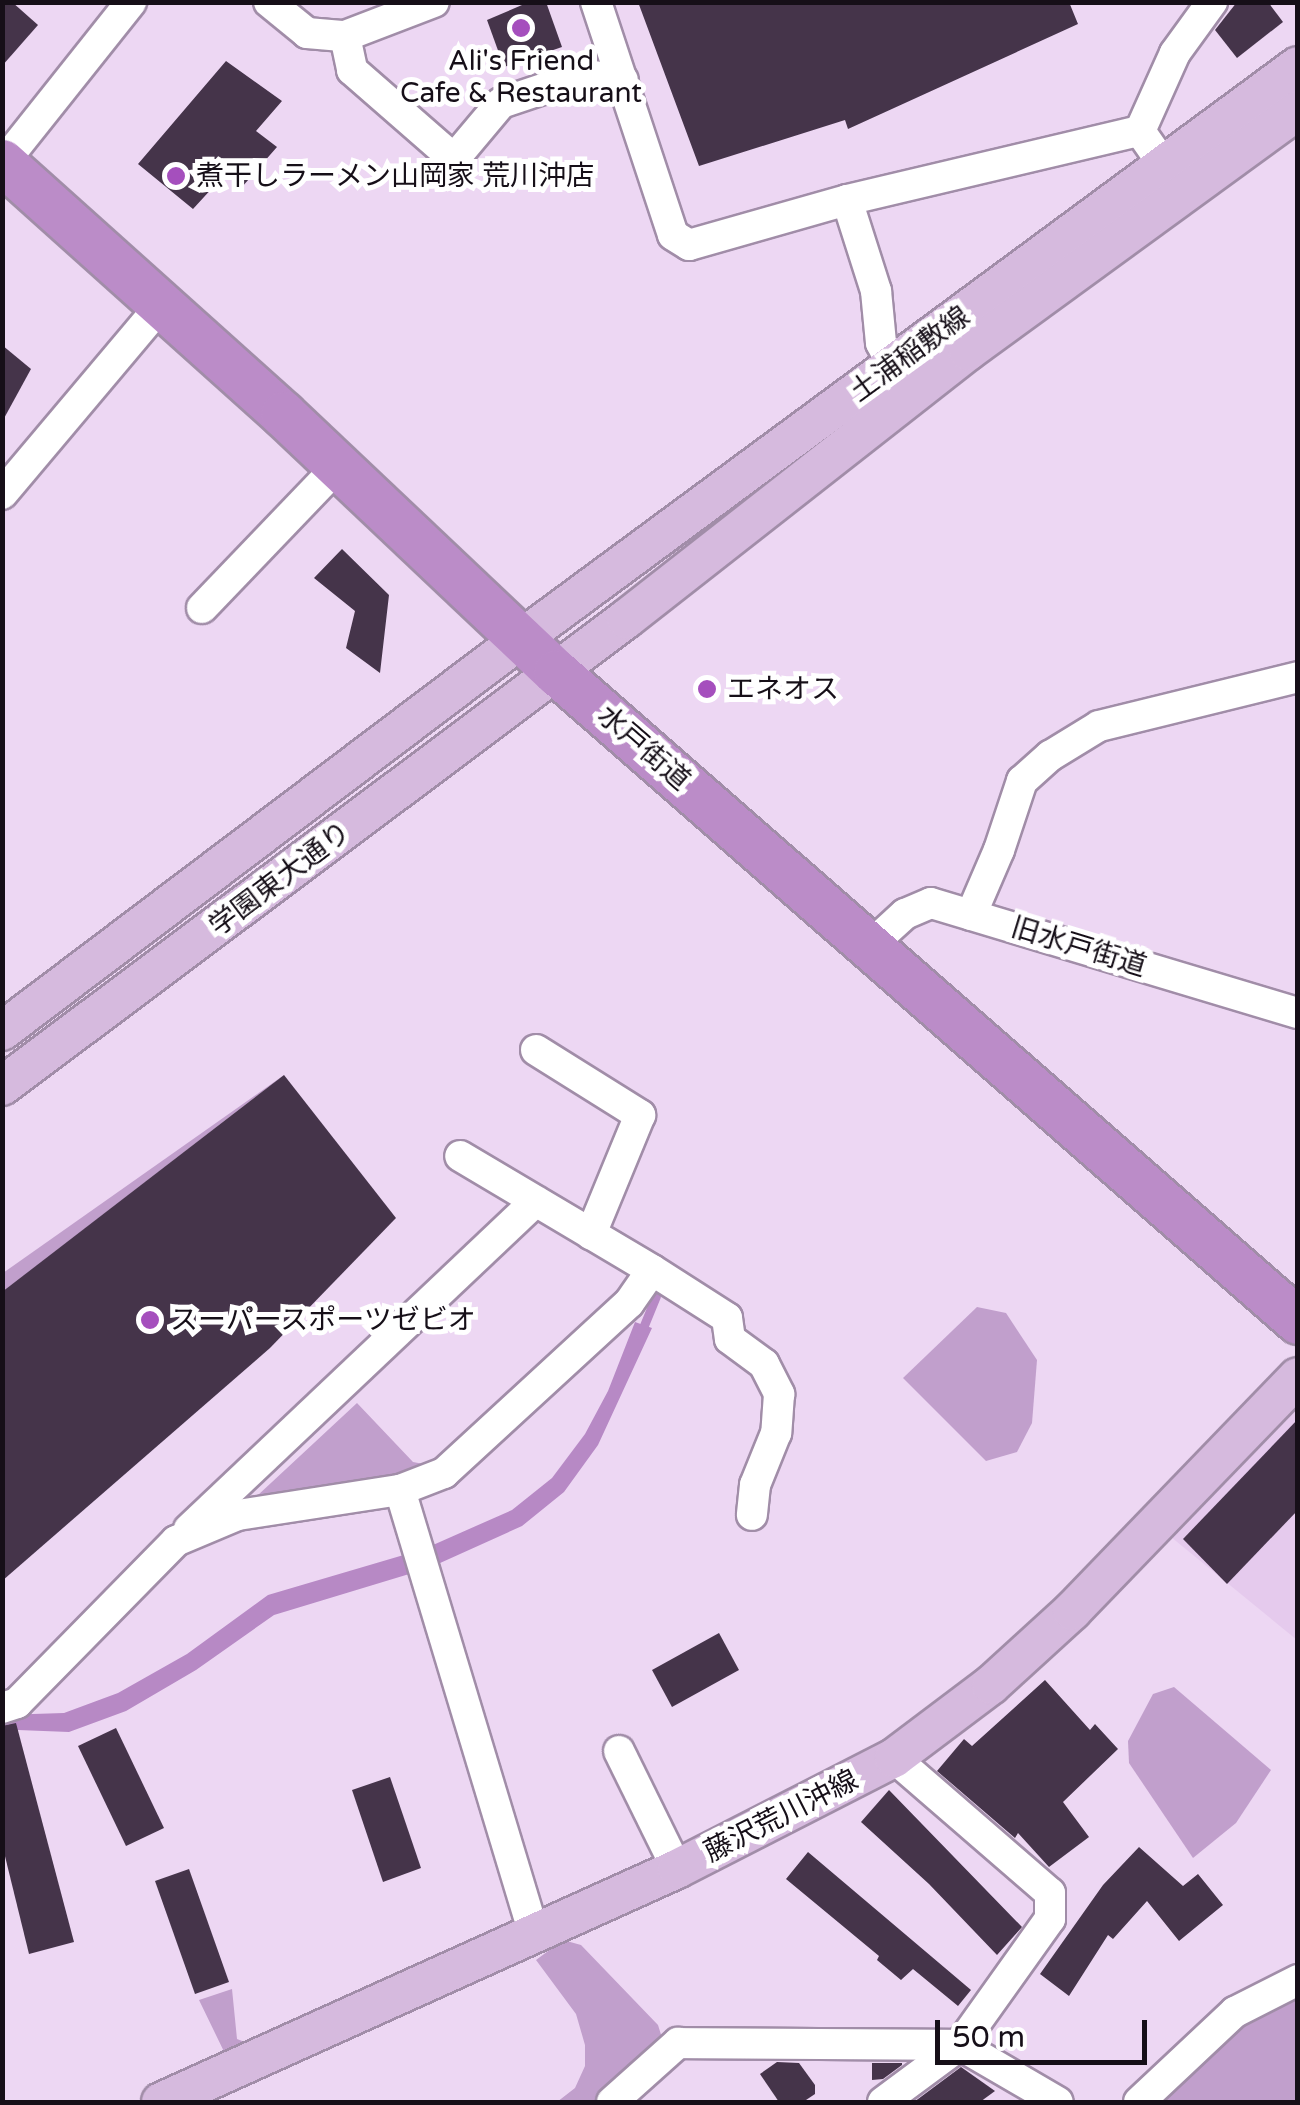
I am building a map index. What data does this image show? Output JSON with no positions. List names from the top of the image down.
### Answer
{
  "streets": {
    "highway": ["水戸街道"],
    "main road": ["土浦稲敷線", "学園東大通り", "藤沢荒川沖線"],
    "street": ["旧水戸街道"]
  },
  "crossings": [
    ["土浦稲敷線", "水戸街道"],
    ["土浦稲敷線", "学園東大通り"],
    ["水戸街道", "学園東大通り"],
    ["水戸街道", "旧水戸街道"]
  ],
  "places": [
    "Ali's Friend Cafe & Restaurant",
    "煮干しラーメン山岡家 荒川沖店",
    "エネオス",
    "スーパースポーツゼビオ"
  ],
  "scale_bar": "50 m"
}
